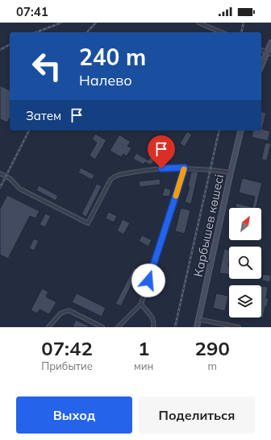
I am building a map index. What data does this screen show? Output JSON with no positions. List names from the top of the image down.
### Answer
{
  "streets": {
    "main road": ["Карбышев көшесі"]
  },
  "north": "top right",
  "page": {
    "status": "07:41",
    "turn": ["240 m", "Налево"],
    "then": "Затем",
    "eta": [
      "07:42",
      "Прибытие",
      "1",
      "мин",
      "290",
      "m"
    ],
    "buttons": ["Выход", "Поделиться"]
  }
}
